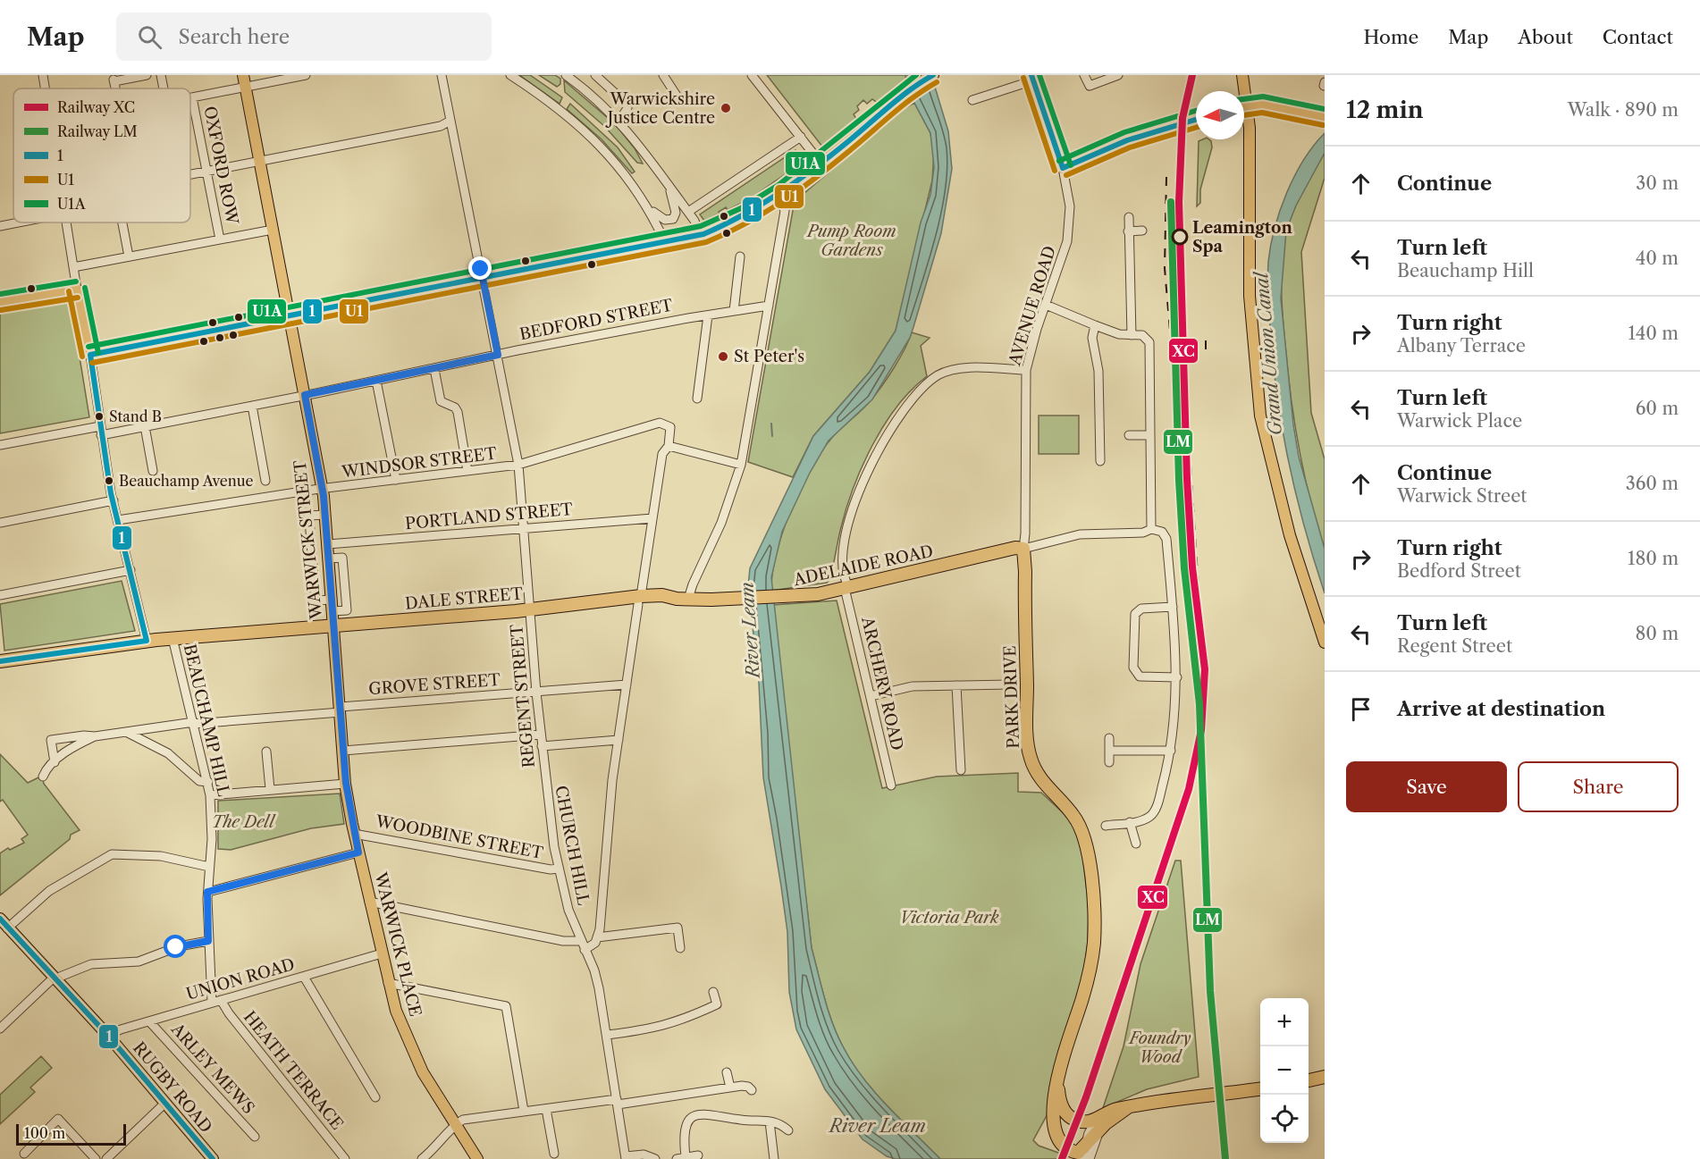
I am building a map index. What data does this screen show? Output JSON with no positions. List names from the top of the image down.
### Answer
{
  "streets": {
    "highway": ["ADELAIDE ROAD", "DALE STREET", "PARK DRIVE"],
    "main road": ["WARWICK STREET", "WARWICK PLACE", "RUGBY ROAD"],
    "street": [
      "OXFORD ROW",
      "AVENUE ROAD",
      "BEDFORD STREET",
      "WINDSOR STREET",
      "PORTLAND STREET",
      "ARCHERY ROAD",
      "GROVE STREET",
      "REGENT STREET",
      "BEAUCHAMP HILL",
      "WOODBINE STREET",
      "CHURCH HILL",
      "UNION ROAD",
      "ARLEY MEWS",
      "HEATH TERRACE"
    ]
  },
  "crossings": [
    ["AVENUE ROAD", "ADELAIDE ROAD"],
    ["AVENUE ROAD", "ARCHERY ROAD"],
    ["AVENUE ROAD", "PARK DRIVE"],
    ["BEDFORD STREET", "WARWICK STREET"],
    ["BEDFORD STREET", "REGENT STREET"],
    ["WINDSOR STREET", "WARWICK STREET"],
    ["WINDSOR STREET", "REGENT STREET"],
    ["PORTLAND STREET", "WARWICK STREET"],
    ["PORTLAND STREET", "REGENT STREET"],
    ["WARWICK STREET", "DALE STREET"],
    ["WARWICK STREET", "GROVE STREET"],
    ["WARWICK STREET", "WARWICK PLACE"],
    ["ADELAIDE ROAD", "DALE STREET"],
    ["ADELAIDE ROAD", "ARCHERY ROAD"],
    ["ADELAIDE ROAD", "PARK DRIVE"],
    ["DALE STREET", "REGENT STREET"],
    ["DALE STREET", "BEAUCHAMP HILL"],
    ["GROVE STREET", "REGENT STREET"],
    ["GROVE STREET", "BEAUCHAMP HILL"],
    ["REGENT STREET", "CHURCH HILL"],
    ["BEAUCHAMP HILL", "UNION ROAD"],
    ["BEAUCHAMP HILL", "HEATH TERRACE"],
    ["WOODBINE STREET", "CHURCH HILL"],
    ["WOODBINE STREET", "WARWICK PLACE"],
    ["WARWICK PLACE", "UNION ROAD"],
    ["UNION ROAD", "ARLEY MEWS"],
    ["UNION ROAD", "HEATH TERRACE"],
    ["UNION ROAD", "RUGBY ROAD"]
  ],
  "water": ["Grand Union Canal", "River Leam"],
  "parks": [
    "Pump Room Gardens",
    "The Dell",
    "Victoria Park",
    "Foundry Wood"
  ],
  "places": [
    "Warwickshire Justice Centre",
    "Leamington Spa",
    "St Peter's",
    "Stand B",
    "Beauchamp Avenue"
  ],
  "lines": [
    "rail line XC",
    "transit line 1",
    "transit line U1A",
    "transit line U1",
    "rail line LM"
  ],
  "legend": [
    "Railway XC",
    "Railway LM",
    "1",
    "U1",
    "U1A"
  ],
  "scale_bar": "100 m",
  "north": "left",
  "page": {
    "header": "Map",
    "search": "Search here",
    "nav": [
      "Home",
      "Map",
      "About",
      "Contact"
    ],
    "heading": ["12 min", "Walk · 890 m"],
    "list": [
      ["Continue", "30 m"],
      ["Turn left", "Beauchamp Hill", "40 m"],
      ["Turn right", "Albany Terrace", "140 m"],
      ["Turn left", "Warwick Place", "60 m"],
      ["Continue", "Warwick Street", "360 m"],
      ["Turn right", "Bedford Street", "180 m"],
      ["Turn left", "Regent Street", "80 m"],
      "Arrive at destination"
    ],
    "buttons": ["Save", "Share"],
    "map_buttons": ["+", "−"],
    "scale": "100 m"
  }
}
